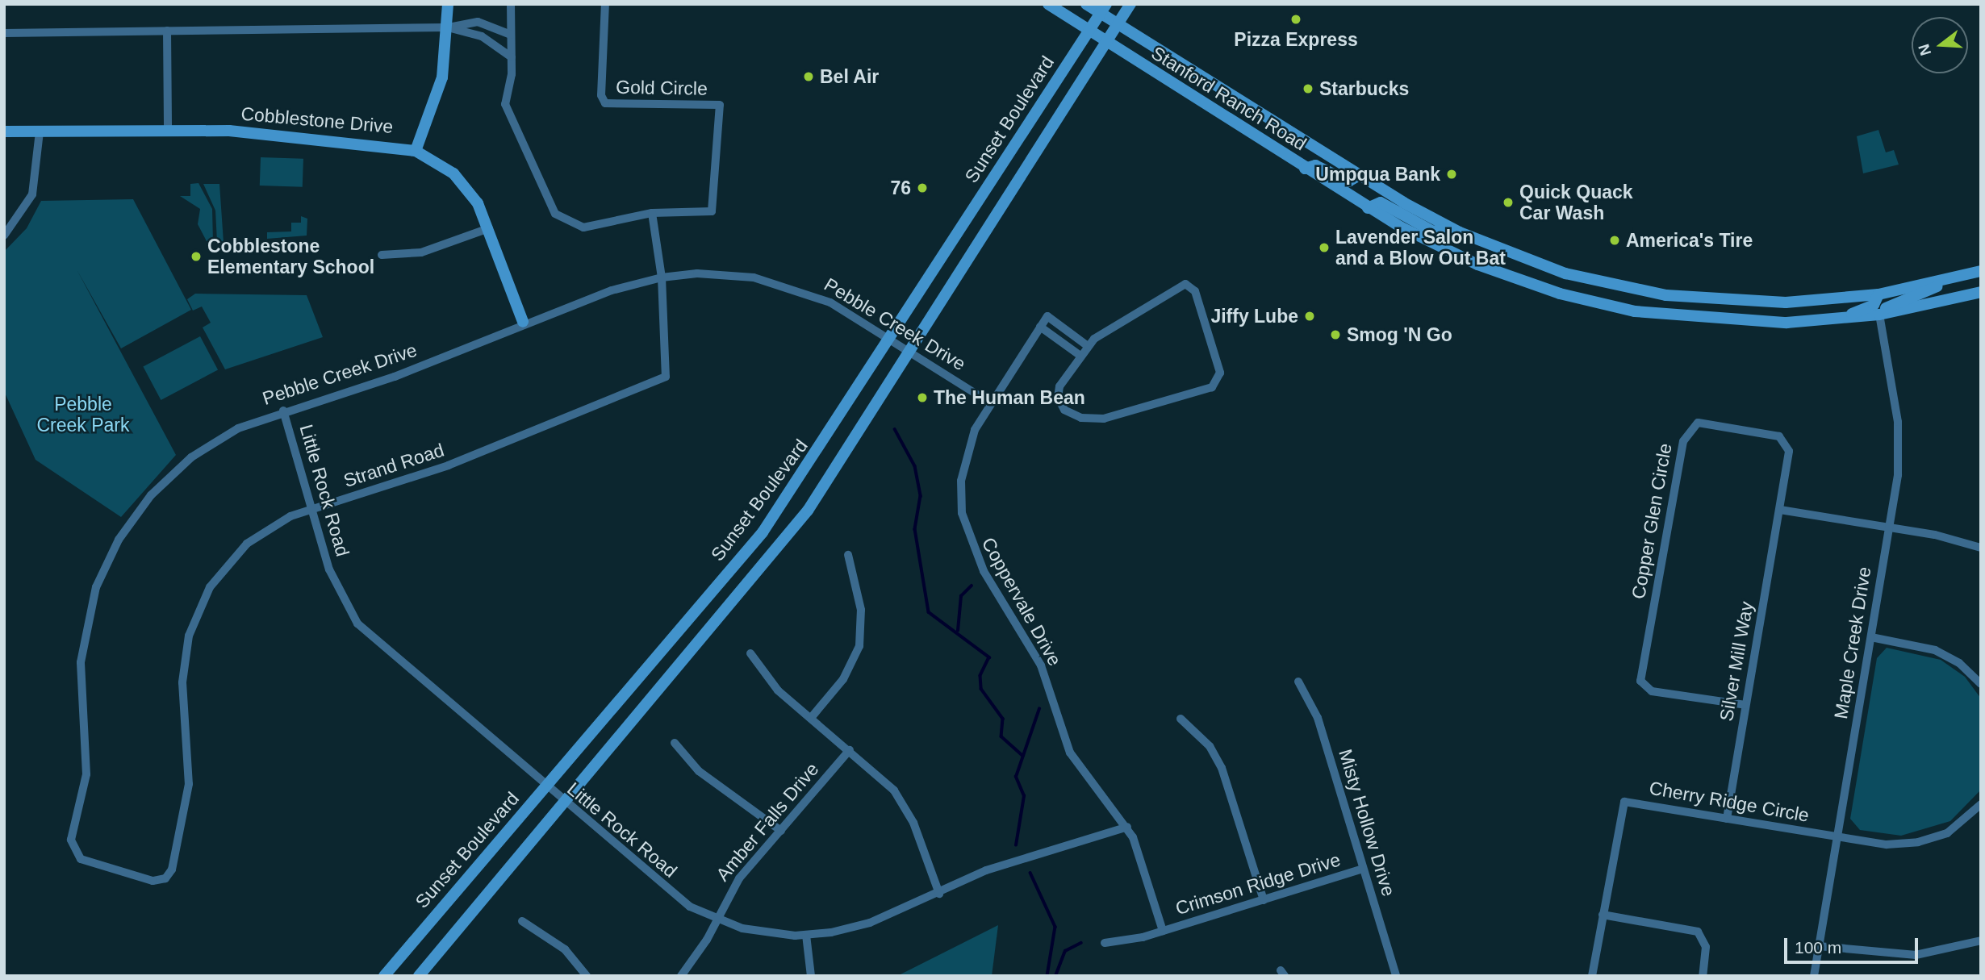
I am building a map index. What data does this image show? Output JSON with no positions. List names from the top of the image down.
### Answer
{
  "streets": {
    "main road": ["Stanford Ranch Road", "Sunset Boulevard", "Cobblestone Drive"],
    "street": [
      "Gold Circle",
      "Pebble Creek Drive",
      "Strand Road",
      "Little Rock Road",
      "Copper Glen Circle",
      "Coppervale Drive",
      "Maple Creek Drive",
      "Silver Mill Way",
      "Cherry Ridge Circle",
      "Amber Falls Drive",
      "Misty Hollow Drive",
      "Crimson Ridge Drive"
    ]
  },
  "crossings": [
    ["Stanford Ranch Road", "Sunset Boulevard"],
    ["Stanford Ranch Road", "Maple Creek Drive"],
    ["Sunset Boulevard", "Pebble Creek Drive"],
    ["Sunset Boulevard", "Little Rock Road"],
    ["Cobblestone Drive", "Pebble Creek Drive"],
    ["Pebble Creek Drive", "Strand Road"],
    ["Pebble Creek Drive", "Little Rock Road"],
    ["Pebble Creek Drive", "Coppervale Drive"],
    ["Strand Road", "Little Rock Road"],
    ["Little Rock Road", "Coppervale Drive"],
    ["Little Rock Road", "Amber Falls Drive"],
    ["Copper Glen Circle", "Silver Mill Way"],
    ["Coppervale Drive", "Crimson Ridge Drive"],
    ["Maple Creek Drive", "Cherry Ridge Circle"],
    ["Silver Mill Way", "Cherry Ridge Circle"],
    ["Misty Hollow Drive", "Crimson Ridge Drive"]
  ],
  "parks": ["Pebble Creek Park"],
  "places": [
    "Pizza Express",
    "Bel Air",
    "Starbucks",
    "Umpqua Bank",
    "76",
    "Quick Quack Car Wash",
    "America's Tire",
    "Lavender Salon and a Blow Out Bat",
    "Cobblestone Elementary School",
    "Jiffy Lube",
    "Smog 'N Go",
    "The Human Bean"
  ],
  "scale_bar": "100 m",
  "north": "left"
}
